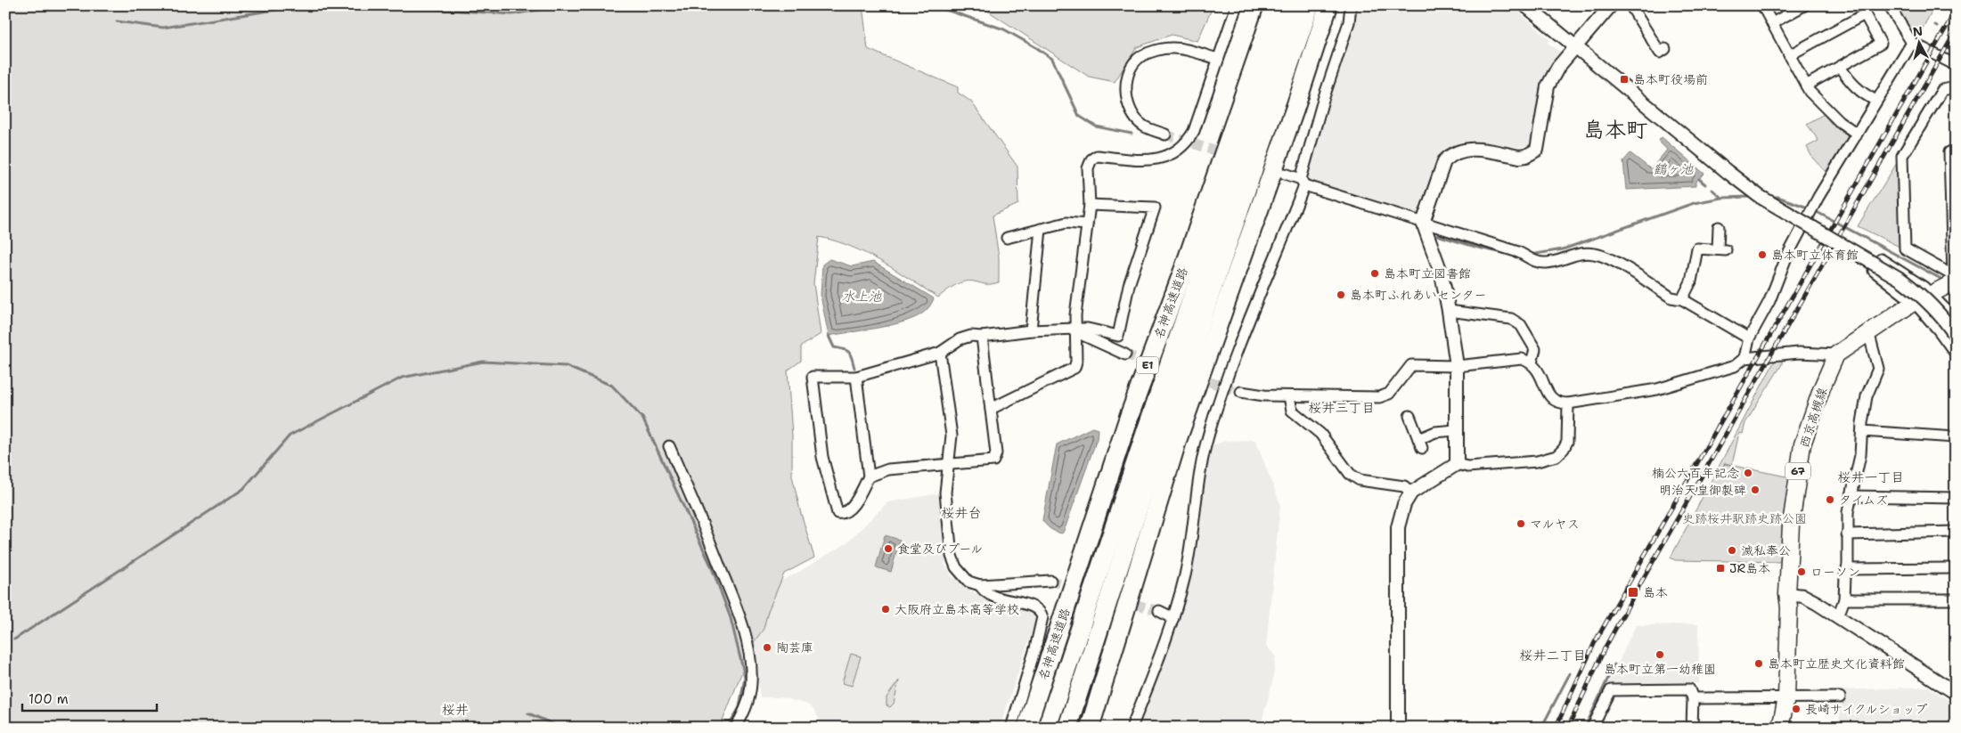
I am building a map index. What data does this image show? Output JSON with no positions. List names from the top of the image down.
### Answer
{
  "streets": {
    "highway": ["名神高速道路", "E1"],
    "main road": ["西京高槻線", "67"]
  },
  "districts": [
    "島本町",
    "桜井三丁目",
    "桜井一丁目",
    "桜井台",
    "桜井二丁目",
    "桜井"
  ],
  "water": ["鶴ヶ池", "水上池"],
  "parks": ["史跡桜井駅跡史跡公園"],
  "places": {
    "transit": ["島本町役場前", "JR島本", "島本"],
    "other": [
      "島本町立体育館",
      "島本町立図書館",
      "島本町ふれあいセンター",
      "楠公六百年記念",
      "明治天皇御製碑",
      "タイムズ",
      "マルヤス",
      "食堂及びプール",
      "滅私奉公",
      "ローソン",
      "大阪府立島本高等学校",
      "陶芸庫",
      "島本町立第一幼稚園",
      "島本町立歴史文化資料館",
      "長崎サイクルショップ"
    ]
  },
  "scale_bar": "100 m",
  "north": "top"
}
